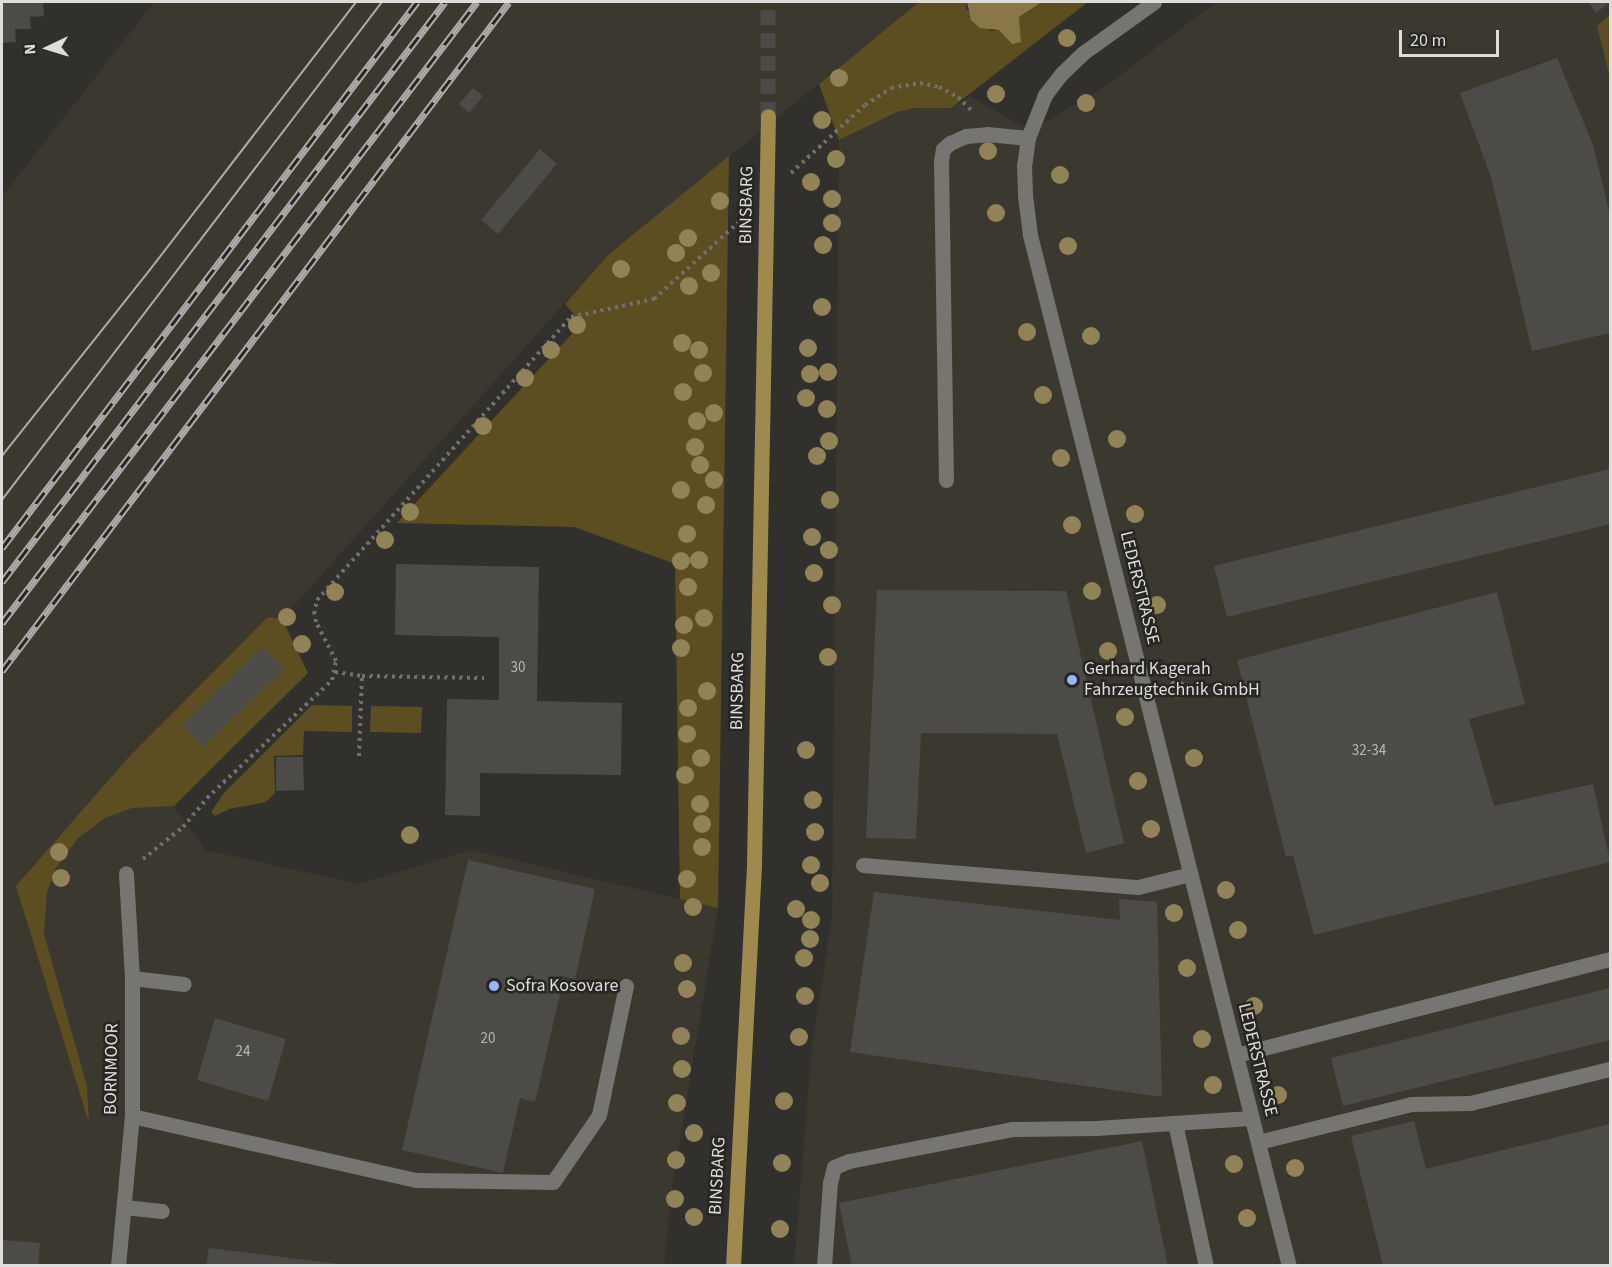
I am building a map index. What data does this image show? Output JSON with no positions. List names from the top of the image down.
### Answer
{
  "streets": {
    "main road": ["BINSBARG"],
    "street": ["LEDERSTRASSE", "BORNMOOR"]
  },
  "places": ["Gerhard Kagerah Fahrzeugtechnik GmbH", "Sofra Kosovare"],
  "house_numbers": [
    "30",
    "32-34",
    "20",
    "24"
  ],
  "scale_bar": "20 m",
  "north": "left"
}
